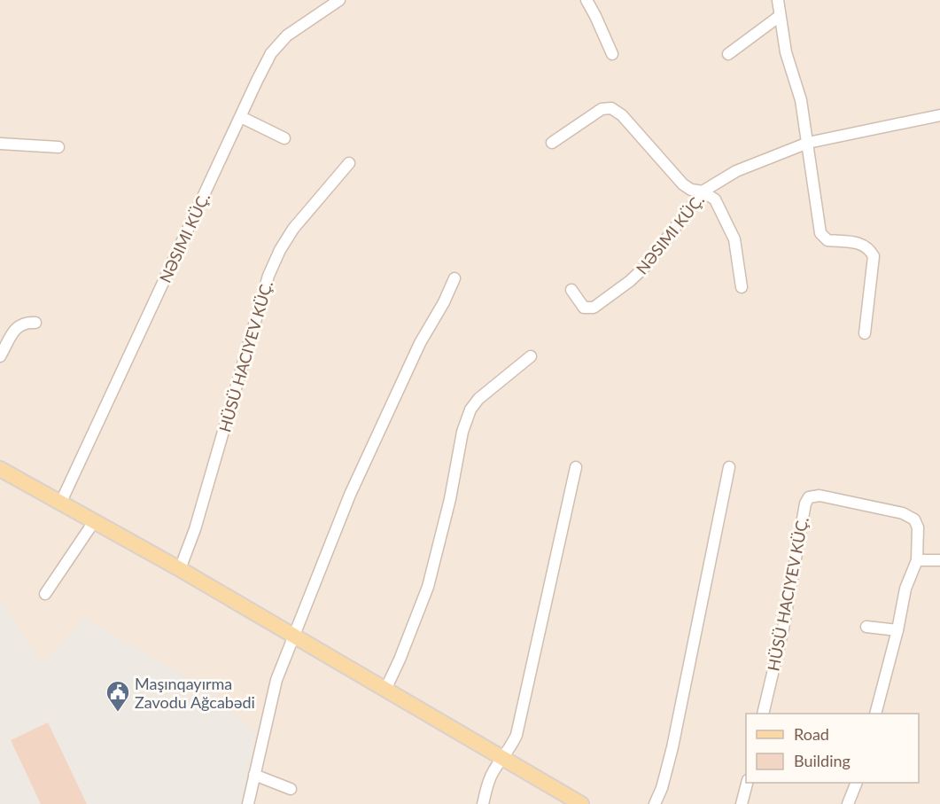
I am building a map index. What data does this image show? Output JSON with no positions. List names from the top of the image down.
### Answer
{
  "streets": {
    "street": ["NƏSIMI KÜÇ."]
  },
  "places": {
    "public building": ["Maşınqayırma Zavodu Ağcabədi"]
  },
  "legend": ["Road", "Building"]
}
